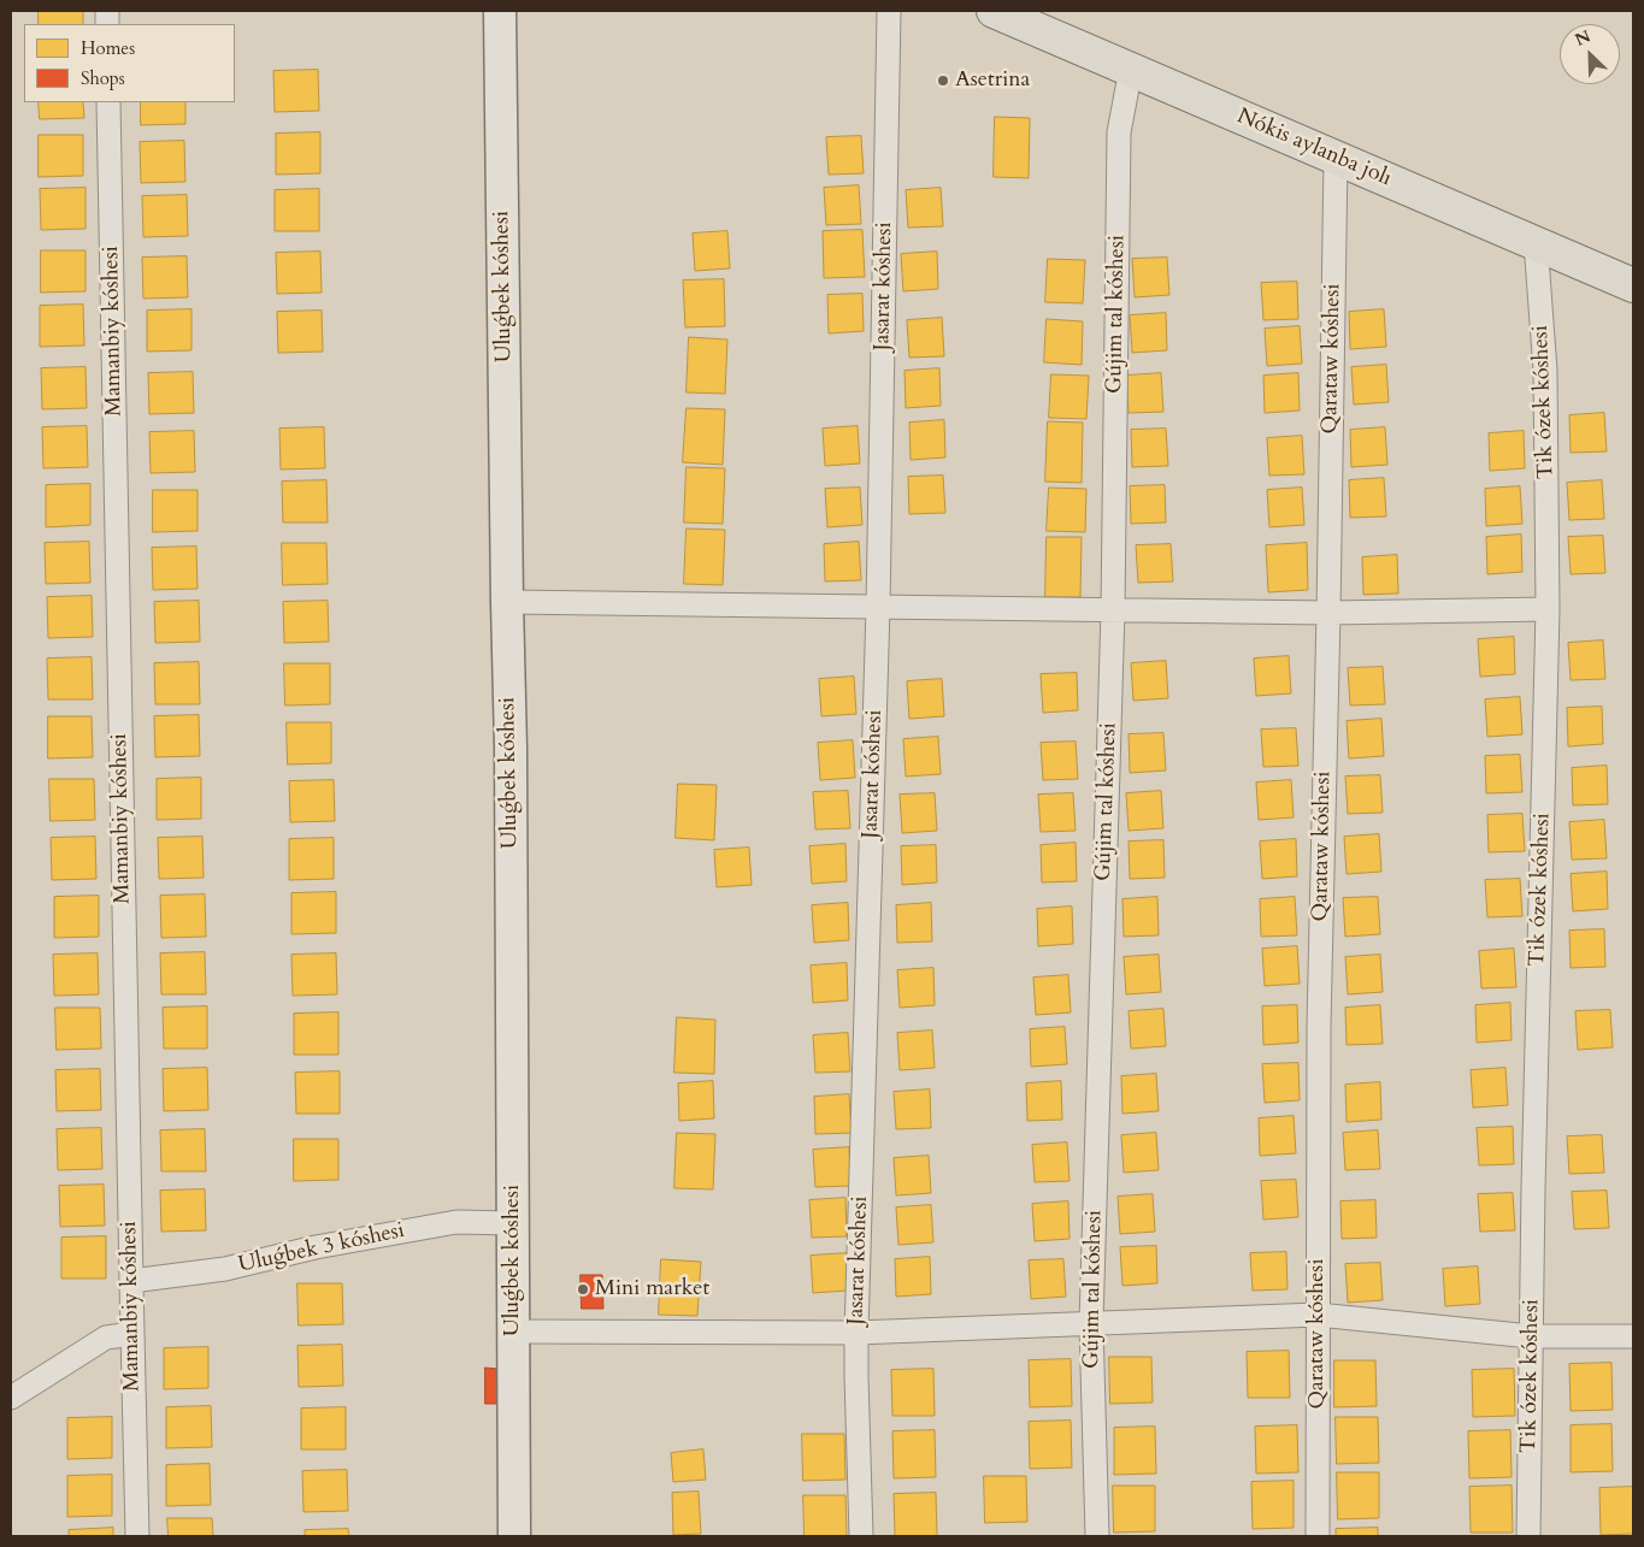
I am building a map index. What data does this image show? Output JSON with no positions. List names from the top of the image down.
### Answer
{
  "streets": {
    "main road": ["Nókis aylanba jolı"],
    "street": [
      "Uluǵbek kóshesi",
      "Jasarat kóshesi",
      "Gújim tal kóshesi",
      "Mamanbiy kóshesi",
      "Qarataw kóshesi",
      "Tik ózek kóshesi",
      "Uluǵbek 3 kóshesi"
    ]
  },
  "crossings": [
    ["Nókis aylanba jolı", "Gújim tal kóshesi"],
    ["Nókis aylanba jolı", "Qarataw kóshesi"],
    ["Nókis aylanba jolı", "Tik ózek kóshesi"],
    ["Uluǵbek kóshesi", "Uluǵbek 3 kóshesi"],
    ["Mamanbiy kóshesi", "Uluǵbek 3 kóshesi"]
  ],
  "places": ["Asetrina", "Mini market"],
  "legend": ["Homes", "Shops"],
  "north": "top left"
}
